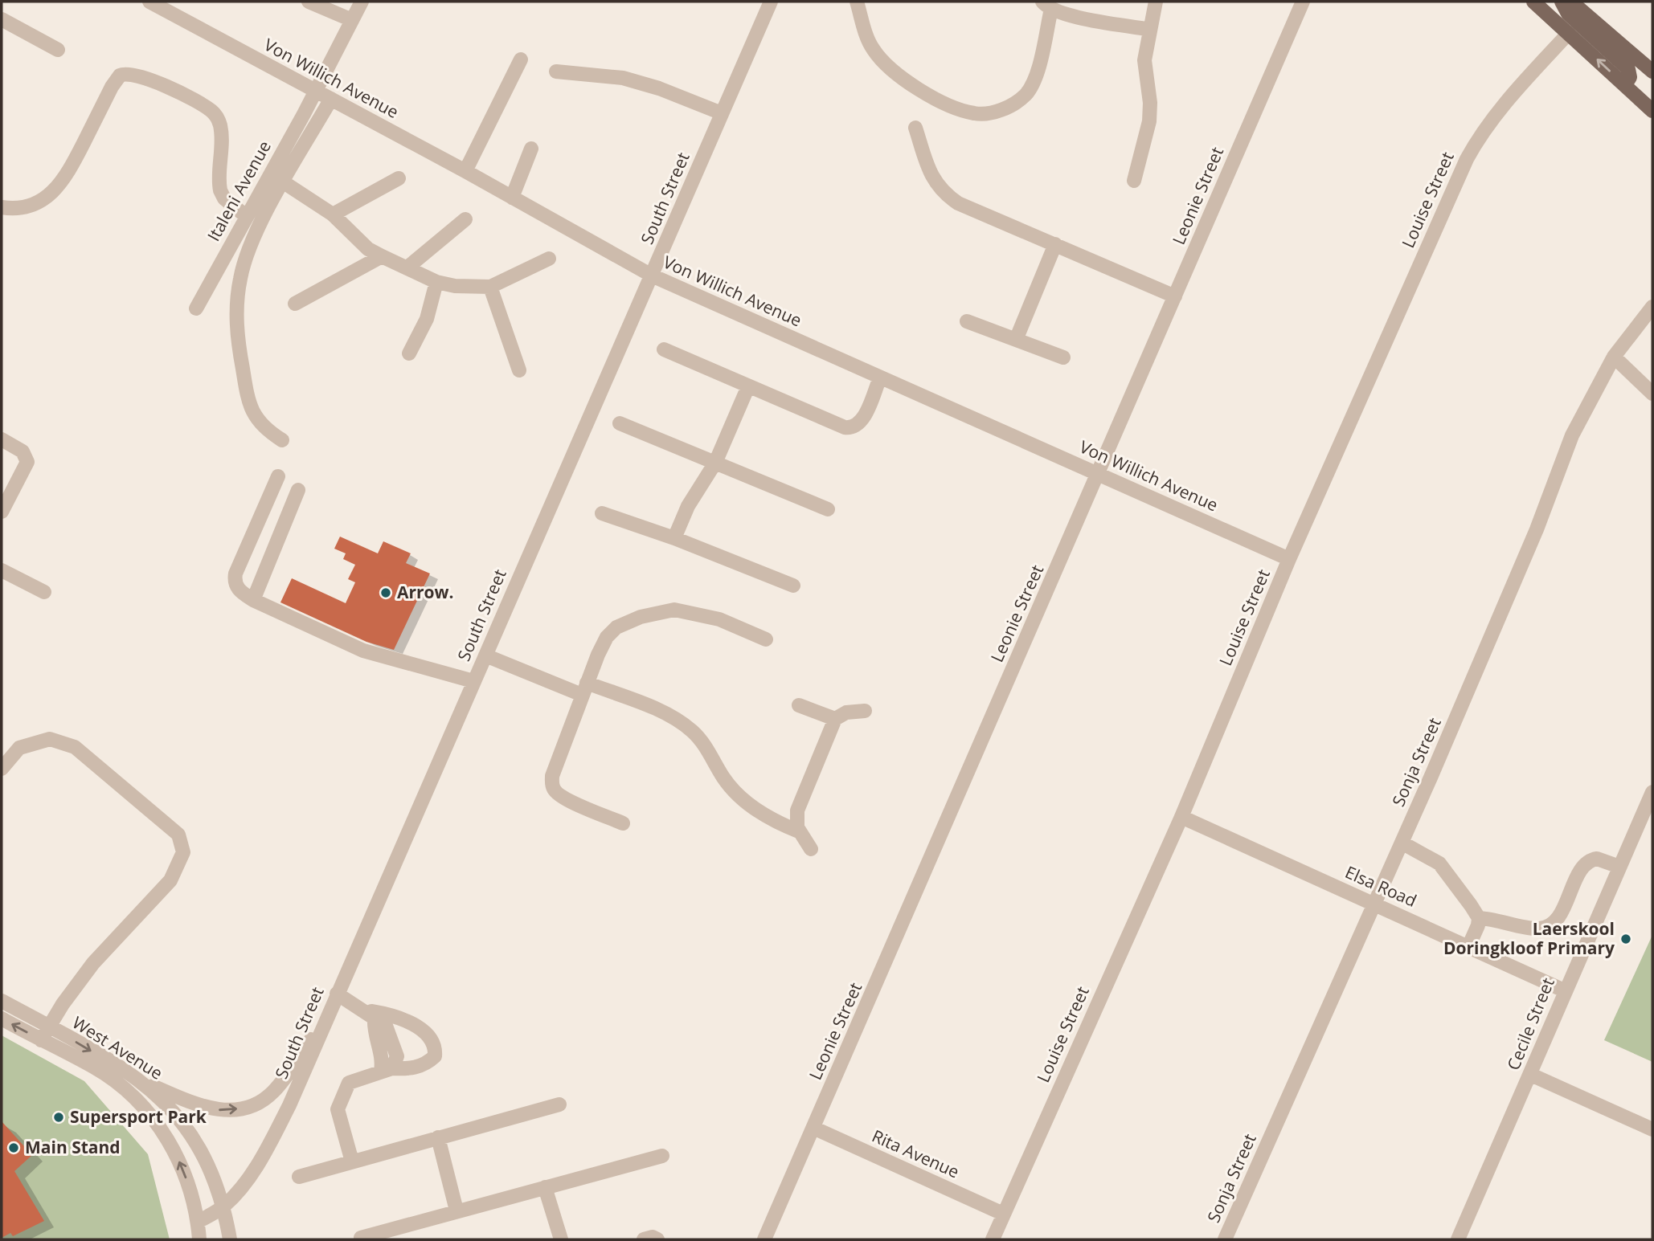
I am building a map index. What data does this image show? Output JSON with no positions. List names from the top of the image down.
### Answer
{
  "streets": {
    "street": [
      "Von Willich Avenue",
      "Italeni Avenue",
      "Leonie Street",
      "South Street",
      "Louise Street",
      "Sonja Street",
      "Elsa Road",
      "Cecile Street",
      "West Avenue",
      "Rita Avenue"
    ]
  },
  "crossings": [
    ["Von Willich Avenue", "Italeni Avenue"],
    ["Von Willich Avenue", "Leonie Street"],
    ["Von Willich Avenue", "South Street"],
    ["Von Willich Avenue", "Louise Street"],
    ["Leonie Street", "Rita Avenue"],
    ["South Street", "West Avenue"],
    ["Louise Street", "Elsa Road"],
    ["Louise Street", "Rita Avenue"],
    ["Sonja Street", "Elsa Road"],
    ["Elsa Road", "Cecile Street"]
  ],
  "places": [
    "Arrow.",
    "Laerskool Doringkloof Primary",
    "Supersport Park",
    "Main Stand"
  ]
}
